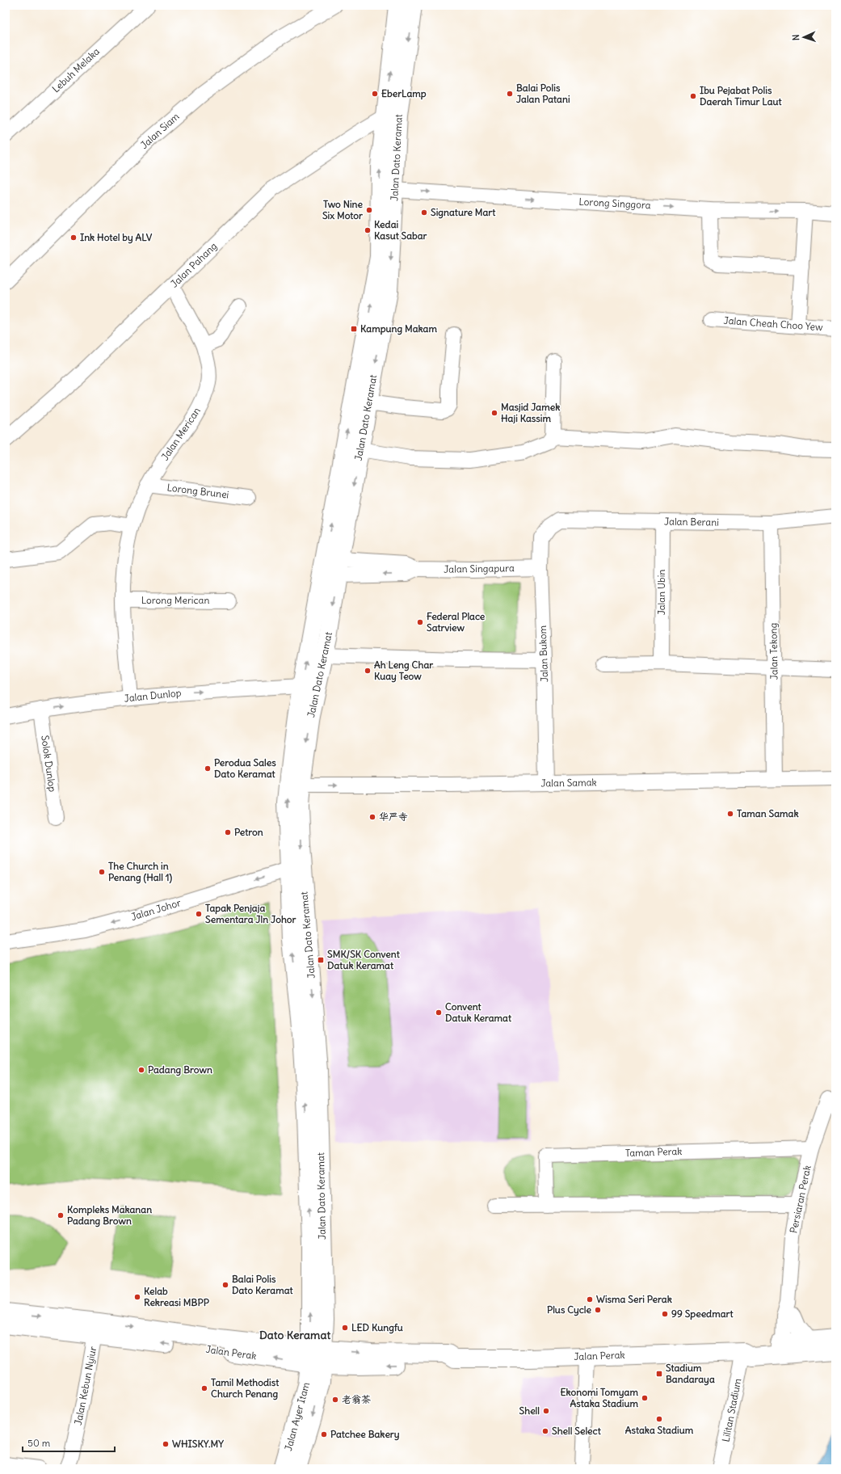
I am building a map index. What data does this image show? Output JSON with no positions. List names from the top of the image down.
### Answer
{
  "streets": {
    "main road": ["Jalan Dato Keramat", "Jalan Perak", "Jalan Ayer Itam"],
    "street": [
      "Lebuh Melaka",
      "Jalan Siam",
      "Lorong Singgora",
      "Jalan Pahang",
      "Jalan Cheah Choo Yew",
      "Jalan Merican",
      "Lorong Brunei",
      "Jalan Berani",
      "Jalan Singapura",
      "Jalan Ubin",
      "Lorong Merican",
      "Jalan Tekong",
      "Jalan Bukom",
      "Jalan Dunlop",
      "Solok Dunlop",
      "Jalan Samak",
      "Jalan Johor",
      "Taman Perak",
      "Persiaran Perak",
      "Jalan Kebun Nyiur",
      "Lilitan Stadium"
    ]
  },
  "crossings": [
    ["Jalan Dato Keramat", "Lorong Singgora"],
    ["Jalan Dato Keramat", "Jalan Pahang"],
    ["Jalan Dato Keramat", "Jalan Singapura"],
    ["Jalan Dato Keramat", "Jalan Dunlop"],
    ["Jalan Dato Keramat", "Jalan Samak"],
    ["Jalan Dato Keramat", "Jalan Johor"],
    ["Jalan Dato Keramat", "Jalan Perak"],
    ["Jalan Dato Keramat", "Jalan Ayer Itam"],
    ["Jalan Pahang", "Jalan Merican"],
    ["Jalan Merican", "Lorong Brunei"],
    ["Jalan Merican", "Lorong Merican"],
    ["Jalan Merican", "Jalan Dunlop"],
    ["Jalan Berani", "Jalan Ubin"],
    ["Jalan Berani", "Jalan Tekong"],
    ["Jalan Berani", "Jalan Bukom"],
    ["Jalan Singapura", "Jalan Bukom"],
    ["Jalan Tekong", "Jalan Samak"],
    ["Jalan Bukom", "Jalan Samak"],
    ["Jalan Dunlop", "Solok Dunlop"],
    ["Taman Perak", "Persiaran Perak"],
    ["Persiaran Perak", "Jalan Perak"],
    ["Jalan Perak", "Jalan Kebun Nyiur"],
    ["Jalan Perak", "Lilitan Stadium"],
    ["Jalan Perak", "Jalan Ayer Itam"]
  ],
  "one_way": ["Lorong Singgora", "Jalan Dunlop", "Jalan Johor"],
  "districts": ["Dato Keramat"],
  "places": {
    "other": [
      "EberLamp",
      "Balai Polis Jalan Patani",
      "Ibu Pejabat Polis Daerah Timur Laut",
      "Two Nine Six Motor",
      "Signature Mart",
      "Kedai Kasut Sabar",
      "Ink Hotel by ALV",
      "Masjid Jamek Haji Kassim",
      "Federal Place Satrview",
      "Ah Leng Char Kuay Teow",
      "Perodua Sales Dato Keramat",
      "Taman Samak",
      "华严寺",
      "Petron",
      "The Church in Penang (Hall 1)",
      "Tapak Penjaja Sementara Jln Johor",
      "Convent Datuk Keramat",
      "Padang Brown",
      "Kompleks Makanan Padang Brown",
      "Balai Polis Dato Keramat",
      "Kelab Rekreasi MBPP",
      "Wisma Seri Perak",
      "Plus Cycle",
      "99 Speedmart",
      "LED Kungfu",
      "Tamil Methodist Church Penang",
      "Ekonomi Tomyam Astaka Stadium",
      "老翁茶",
      "Shell",
      "Astaka Stadium",
      "Shell Select",
      "Patchee Bakery",
      "WHISKY.MY"
    ],
    "transit": ["Kampung Makam", "SMK/SK Convent Datuk Keramat", "Stadium Bandaraya"]
  },
  "scale_bar": "50 m",
  "north": "left"
}
